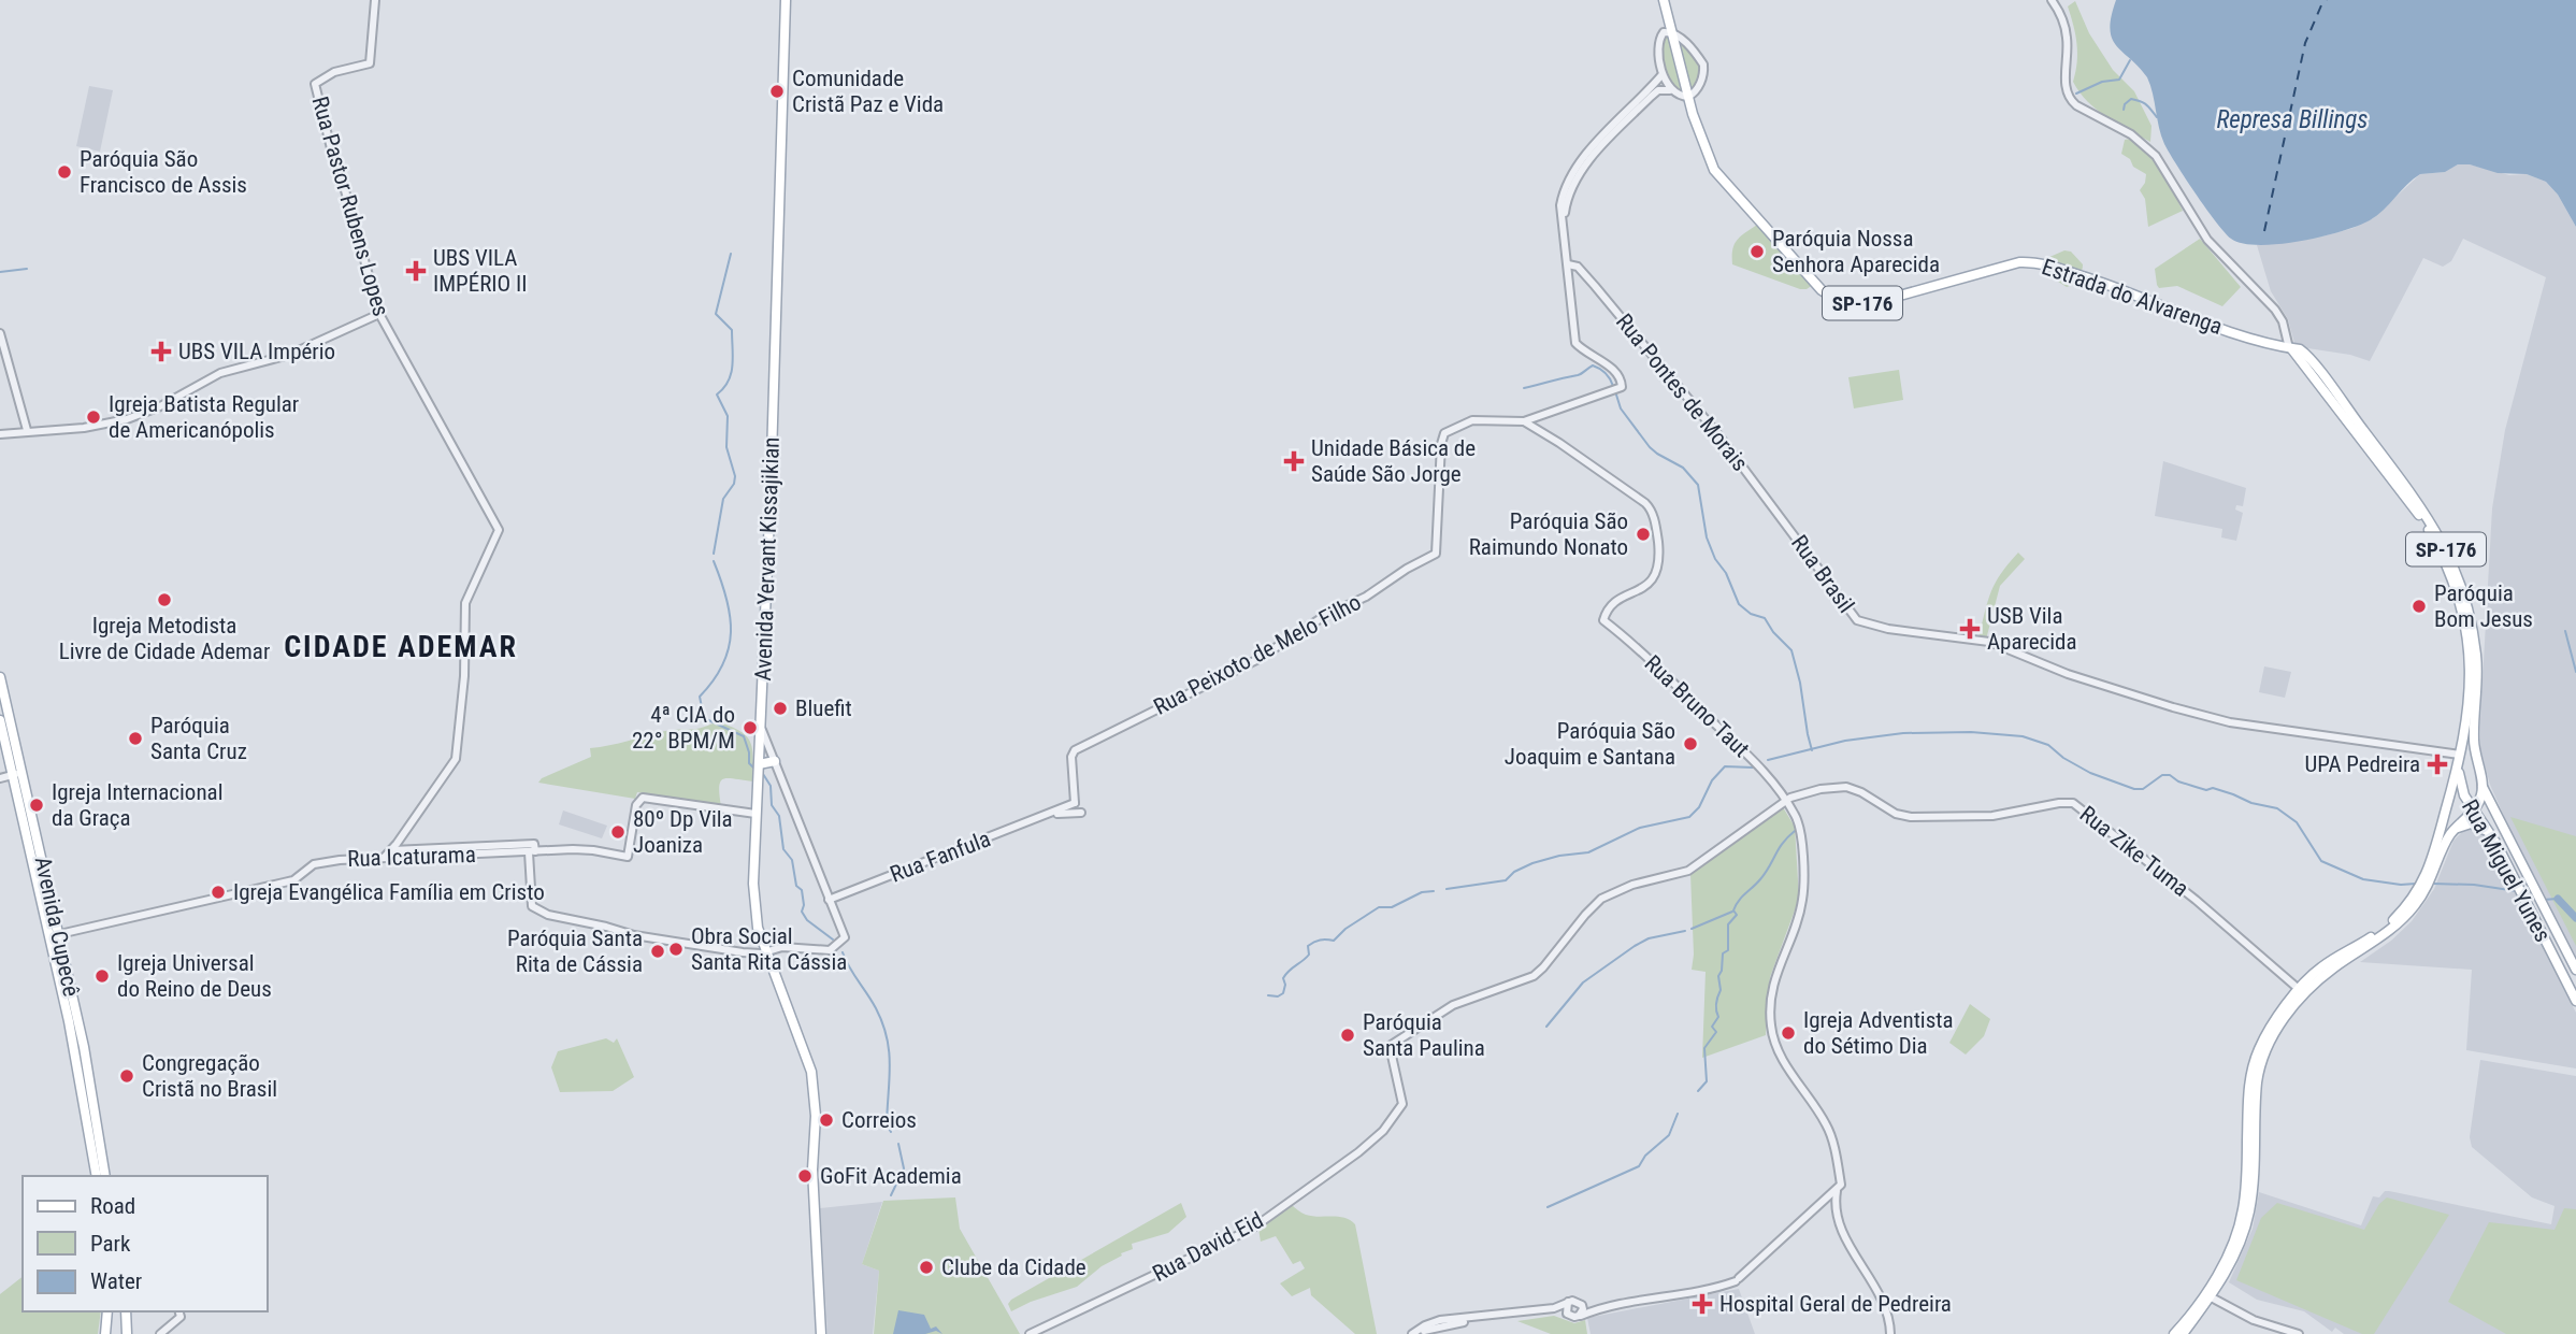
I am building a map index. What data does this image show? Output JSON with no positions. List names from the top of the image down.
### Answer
{
  "streets": {
    "main road": [
      "Estrada do Alvarenga",
      "SP-176",
      "Avenida Yervant Kissajikian",
      "Rua Miguel Yunes",
      "Avenida Cupecê"
    ],
    "street": [
      "Rua Pastor Rubens Lopes",
      "Rua Pontes de Morais",
      "Rua Brasil",
      "Rua Peixoto de Melo Filho",
      "Rua Bruno Taut",
      "Rua Zike Tuma",
      "Rua Icaturama",
      "Rua Fanfula",
      "Rua David Eid"
    ]
  },
  "crossings": [
    ["Rua Pastor Rubens Lopes", "Rua Icaturama"],
    ["Estrada do Alvarenga", "SP-176"],
    ["SP-176", "Rua Brasil"],
    ["SP-176", "Rua Miguel Yunes"],
    ["Rua Pontes de Morais", "Rua Brasil"],
    ["Rua Brasil", "Rua Miguel Yunes"],
    ["Rua Peixoto de Melo Filho", "Rua Bruno Taut"],
    ["Rua Peixoto de Melo Filho", "Rua Fanfula"],
    ["Rua Bruno Taut", "Rua Zike Tuma"],
    ["Rua Zike Tuma", "Rua David Eid"],
    ["Rua Icaturama", "Avenida Cupecê"]
  ],
  "districts": ["CIDADE ADEMAR"],
  "water": ["Represa Billings"],
  "places": {
    "other": [
      "Comunidade Cristã Paz e Vida",
      "Paróquia São Francisco de Assis",
      "Paróquia Nossa Senhora Aparecida",
      "Igreja Batista Regular de Americanópolis",
      "Paróquia São Raimundo Nonato",
      "Igreja Metodista Livre de Cidade Ademar",
      "Paróquia Bom Jesus",
      "Bluefit",
      "4ª CIA do 22° BPM/M",
      "Paróquia Santa Cruz",
      "Paróquia São Joaquim e Santana",
      "Igreja Internacional da Graça",
      "80º Dp Vila Joaniza",
      "Igreja Evangélica Família em Cristo",
      "Obra Social Santa Rita Cássia",
      "Paróquia Santa Rita de Cássia",
      "Igreja Universal do Reino de Deus",
      "Igreja Adventista do Sétimo Dia",
      "Paróquia Santa Paulina",
      "Congregação Cristã no Brasil",
      "Correios",
      "GoFit Academia",
      "Clube da Cidade"
    ],
    "health": [
      "UBS VILA IMPÉRIO II",
      "UBS VILA Império",
      "Unidade Básica de Saúde São Jorge",
      "USB Vila Aparecida",
      "UPA Pedreira",
      "Hospital Geral de Pedreira"
    ]
  },
  "legend": ["Road", "Park", "Water"]
}
